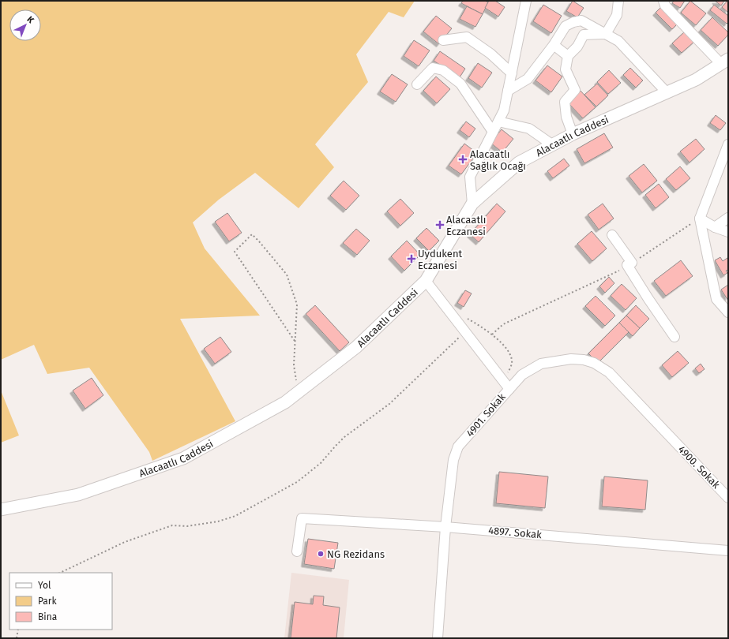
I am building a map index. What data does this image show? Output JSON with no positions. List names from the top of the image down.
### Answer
{
  "streets": {
    "street": [
      "Alacaatlı Caddesi",
      "4901. Sokak",
      "4900. Sokak",
      "4897. Sokak"
    ]
  },
  "crossings": [
    ["4901. Sokak", "4900. Sokak"],
    ["4901. Sokak", "4897. Sokak"]
  ],
  "places": {
    "health": ["Alacaatlı Sağlık Ocağı", "Alacaatlı Eczanesi", "Uydukent Eczanesi"],
    "other": ["NG Rezidans"]
  },
  "legend": ["Yol", "Park", "Bina"],
  "north": "top right"
}
